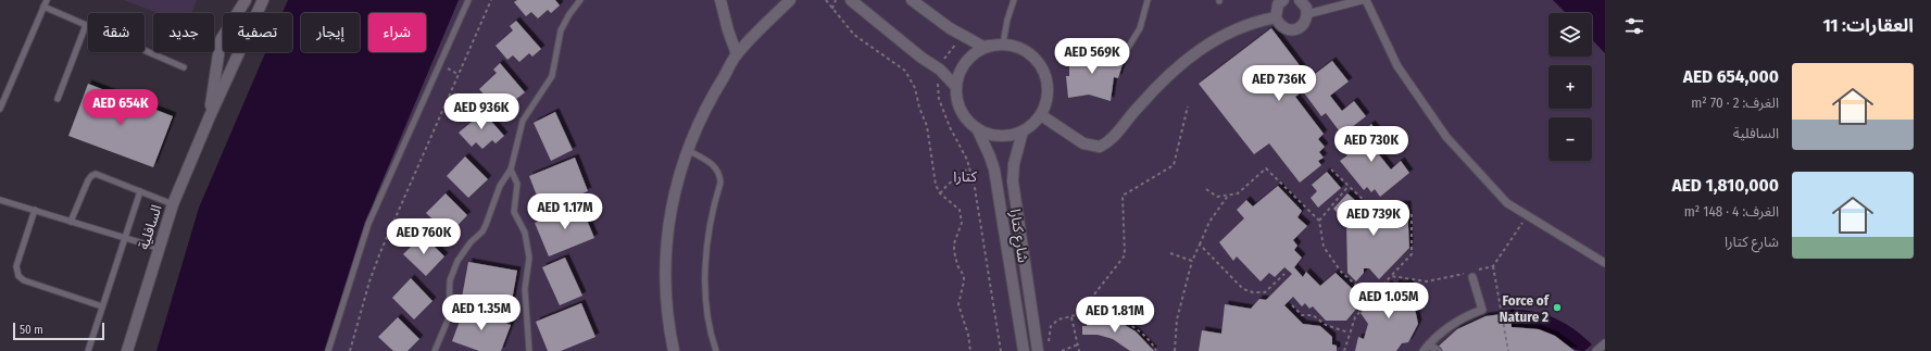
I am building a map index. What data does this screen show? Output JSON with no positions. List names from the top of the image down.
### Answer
{
  "streets": {
    "street": ["السافلية", "شارع كتارا"]
  },
  "parks": ["كتارا"],
  "places": ["Force of Nature 2"],
  "scale_bar": "50 m",
  "page": {
    "heading": "العقارات: 11",
    "map_buttons": ["+", "−"],
    "chip": [
      "شراء",
      "إيجار",
      "تصفية",
      "جديد",
      "شقة"
    ],
    "price": [
      "AED 569K",
      "AED 736K",
      "AED 654K",
      "AED 936K",
      "AED 730K",
      "AED 1.17M",
      "AED 739K",
      "AED 760K",
      "AED 1.05M",
      "AED 1.35M",
      "AED 1.81M"
    ],
    "list": [
      {
        "name": "AED 654,000",
        "note": "الغرف: 2 · 70 m² · السافلية"
      },
      {
        "name": "AED 1,810,000",
        "note": "الغرف: 4 · 148 m² · شارع كتارا"
      }
    ],
    "scale": "50 m"
  }
}
